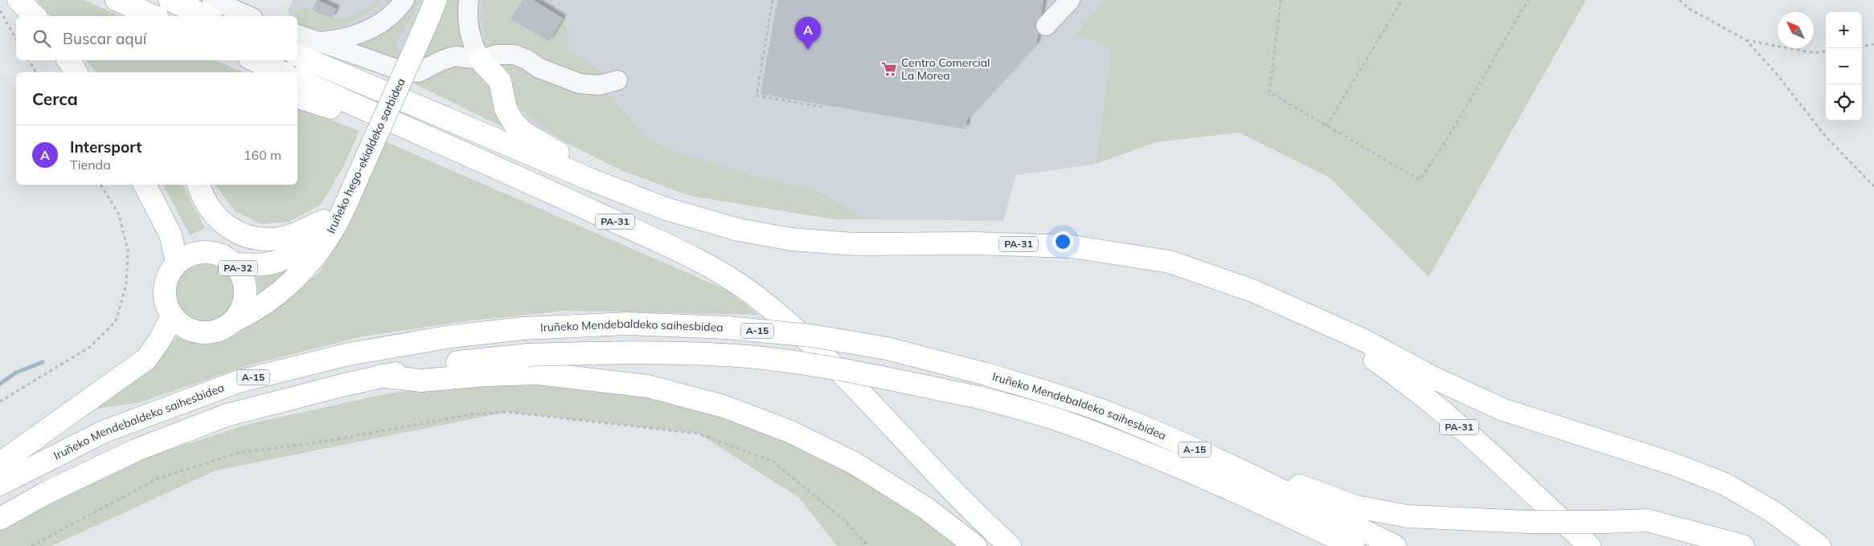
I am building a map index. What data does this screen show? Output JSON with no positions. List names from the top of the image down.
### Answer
{
  "streets": {
    "highway": [
      "Iruñeko hego-ekialdeko sarbidea",
      "PA-31",
      "PA-32",
      "Iruñeko Mendebaldeko saihesbidea",
      "A-15"
    ]
  },
  "crossings": [
    ["Iruñeko hego-ekialdeko sarbidea", "PA-32"]
  ],
  "places": {
    "supermarket": ["Centro Comercial La Morea"]
  },
  "north": "top left",
  "page": {
    "map_buttons": ["+", "−"],
    "search": "Buscar aquí",
    "pins": "A",
    "heading": "Cerca",
    "list": [
      {
        "mark": "A",
        "name": "Intersport",
        "note": "Tienda",
        "value": "160 m"
      }
    ]
  }
}
